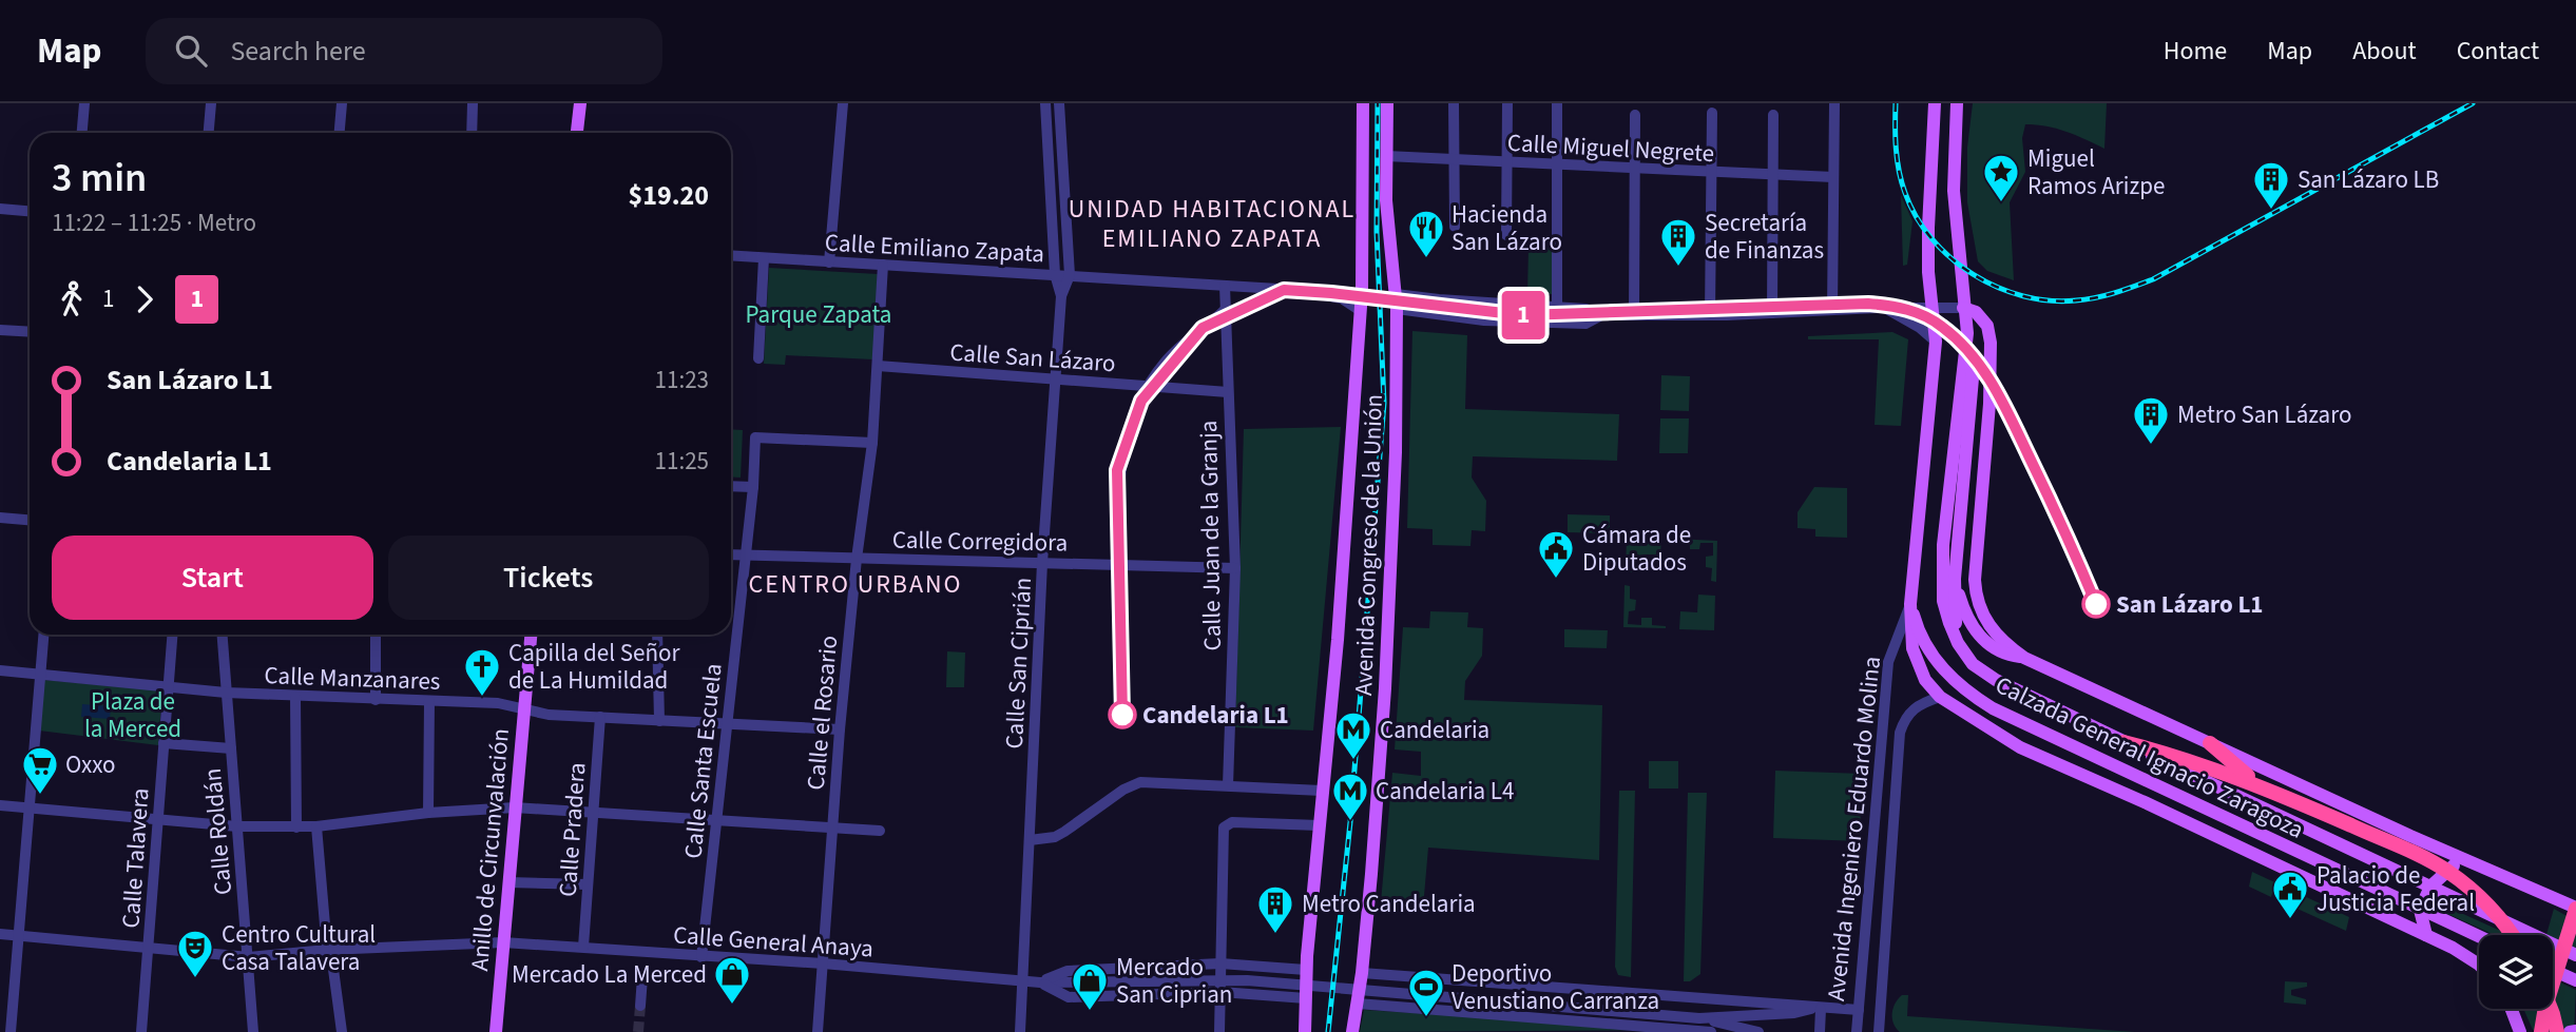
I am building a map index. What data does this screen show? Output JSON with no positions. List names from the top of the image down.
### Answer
{
  "streets": {
    "main road": [
      "Avenida Congreso de la Unión",
      "Calzada General Ignacio Zaragoza",
      "Avenida Ingeniero Eduardo Molina",
      "Anillo de Circunvalación"
    ],
    "street": [
      "Calle Miguel Negrete",
      "Calle Emiliano Zapata",
      "Calle San Lázaro",
      "Calle Juan de la Granja",
      "Calle Corregidora",
      "Calle San Ciprián",
      "Calle Manzanares",
      "Calle el Rosario",
      "Calle Santa Escuela",
      "Calle Pradera",
      "Calle Roldán",
      "Calle Talavera",
      "Calle General Anaya"
    ]
  },
  "crossings": [
    ["Calle Miguel Negrete", "Avenida Congreso de la Unión"],
    ["Calle Emiliano Zapata", "Calle Juan de la Granja"],
    ["Calle Emiliano Zapata", "Avenida Congreso de la Unión"],
    ["Calle Emiliano Zapata", "Calle San Ciprián"],
    ["Calle Emiliano Zapata", "Calle el Rosario"],
    ["Calle San Lázaro", "Calle Juan de la Granja"],
    ["Calle San Lázaro", "Calle San Ciprián"],
    ["Calle San Lázaro", "Calle el Rosario"],
    ["Calle Juan de la Granja", "Calle Corregidora"],
    ["Calle Corregidora", "Calle San Ciprián"],
    ["Calle Corregidora", "Calle el Rosario"],
    ["Calle Corregidora", "Calle Santa Escuela"],
    ["Avenida Congreso de la Unión", "Calle General Anaya"],
    ["Calle San Ciprián", "Calle General Anaya"],
    ["Calle Manzanares", "Calle el Rosario"],
    ["Calle Manzanares", "Calle Santa Escuela"],
    ["Calle Manzanares", "Calle Pradera"],
    ["Calle Manzanares", "Calle Roldán"],
    ["Calle Manzanares", "Anillo de Circunvalación"],
    ["Calle Manzanares", "Calle Talavera"],
    ["Calle el Rosario", "Calle Santa Escuela"],
    ["Calle el Rosario", "Calle General Anaya"],
    ["Calzada General Ignacio Zaragoza", "Avenida Ingeniero Eduardo Molina"],
    ["Calle Santa Escuela", "Calle General Anaya"],
    ["Calle Pradera", "Calle General Anaya"],
    ["Calle Roldán", "Calle General Anaya"],
    ["Anillo de Circunvalación", "Calle General Anaya"],
    ["Calle Talavera", "Calle General Anaya"]
  ],
  "districts": ["UNIDAD HABITACIONAL EMILIANO ZAPATA", "CENTRO URBANO"],
  "parks": ["Parque Zapata", "Plaza de la Merced"],
  "places": {
    "place": ["Miguel Ramos Arizpe"],
    "building": [
      "San Lázaro LB",
      "Secretaría de Finanzas",
      "Metro San Lázaro",
      "Metro Candelaria"
    ],
    "restaurant": ["Hacienda San Lázaro"],
    "public building": ["Cámara de Diputados", "Palacio de Justicia Federal"],
    "other": ["San Lázaro L1", "Candelaria L1"],
    "church": ["Capilla del Señor de La Humildad"],
    "metro station": ["Candelaria", "Candelaria L4"],
    "supermarket": ["Oxxo"],
    "theatre": ["Centro Cultural Casa Talavera"],
    "shop": ["Mercado La Merced", "Mercado San Ciprian"],
    "sports": ["Deportivo Venustiano Carranza"]
  },
  "lines": ["metro line 1"],
  "page": {
    "header": "Map",
    "search": "Search here",
    "nav": [
      "Home",
      "Map",
      "About",
      "Contact"
    ],
    "on_map": "1",
    "heading": ["3 min", "11:22 – 11:25 · Metro", "$19.20"],
    "legs": ["1", "1"],
    "list": [
      {
        "name": "San Lázaro L1",
        "value": "11:23"
      },
      {
        "name": "Candelaria L1",
        "value": "11:25"
      }
    ],
    "buttons": ["Start", "Tickets"]
  }
}
